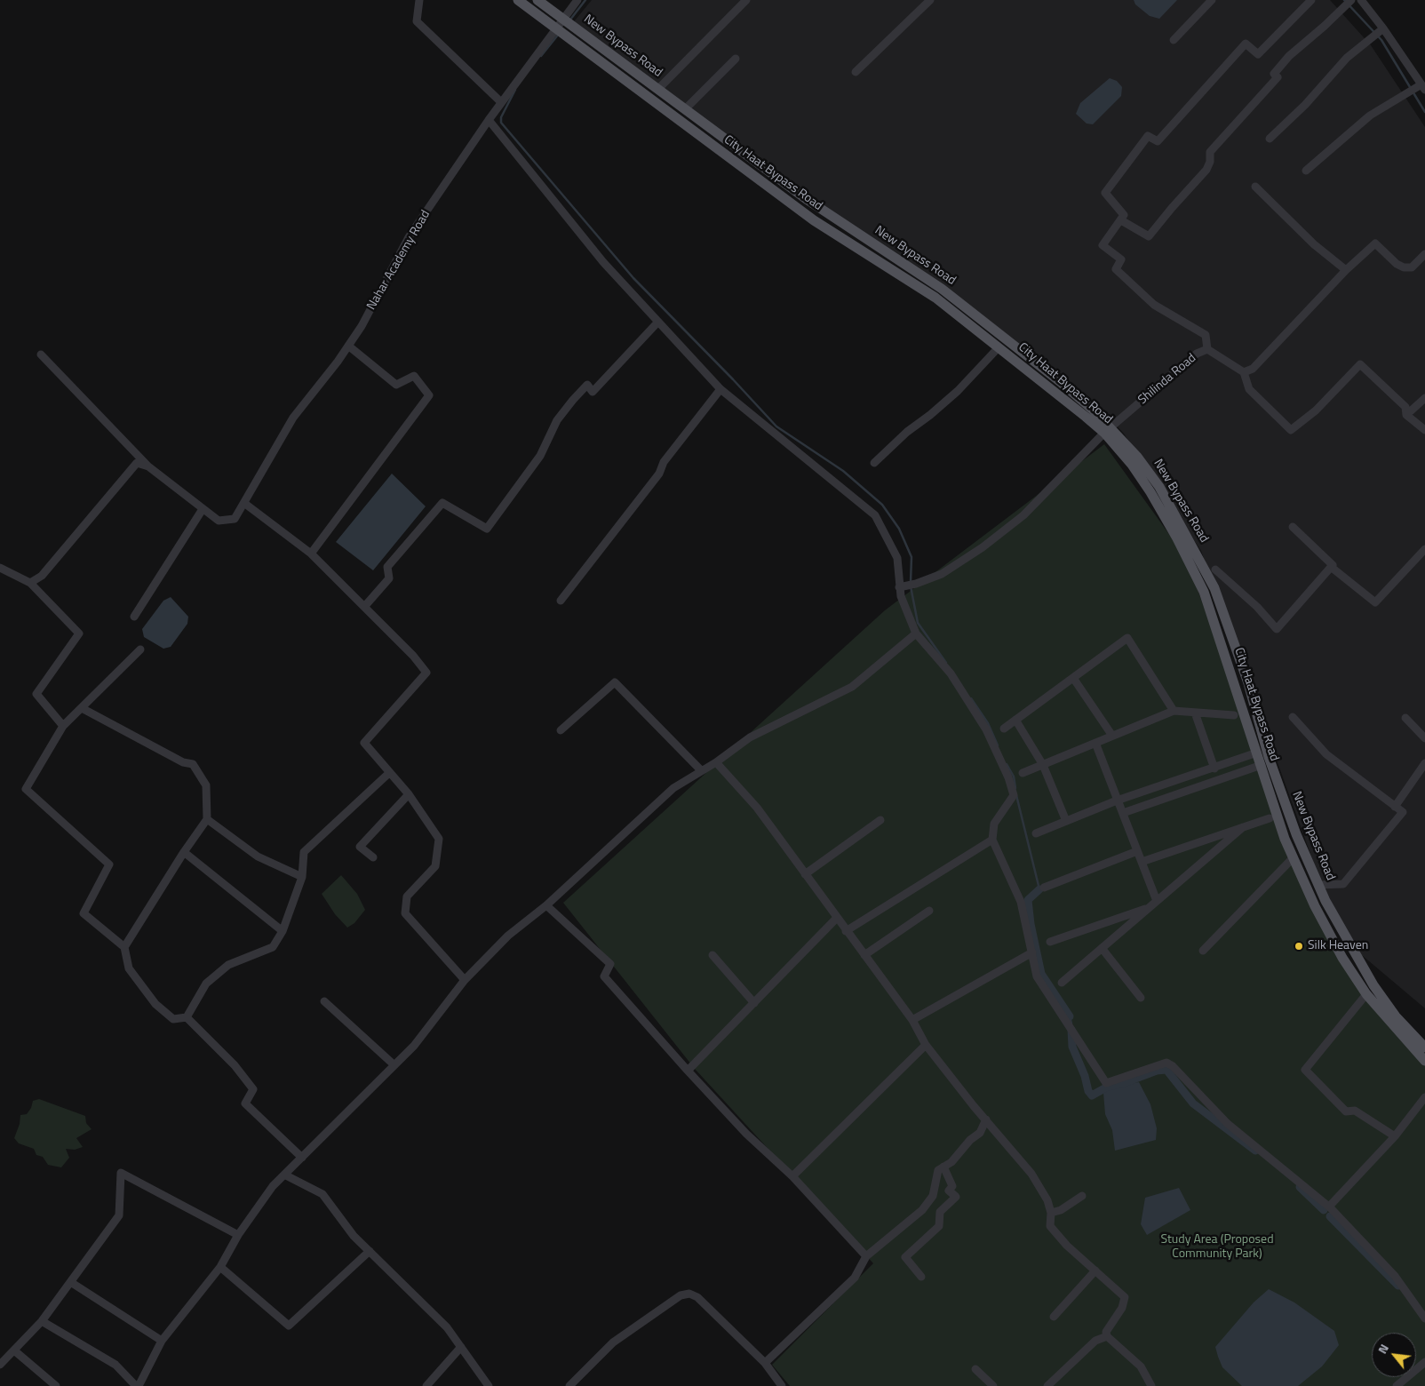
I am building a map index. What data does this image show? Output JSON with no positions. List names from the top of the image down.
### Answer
{
  "streets": {
    "main road": ["New Bypass Road", "City Haat Bypass Road"],
    "street": ["Nahar Academy Road", "Shilinda Road"]
  },
  "crossings": [
    ["New Bypass Road", "City Haat Bypass Road"],
    ["New Bypass Road", "Nahar Academy Road"],
    ["New Bypass Road", "Shilinda Road"],
    ["City Haat Bypass Road", "Nahar Academy Road"],
    ["City Haat Bypass Road", "Shilinda Road"]
  ],
  "parks": ["Study Area (Proposed Community Park)"],
  "places": ["Silk Heaven"],
  "north": "top left"
}
